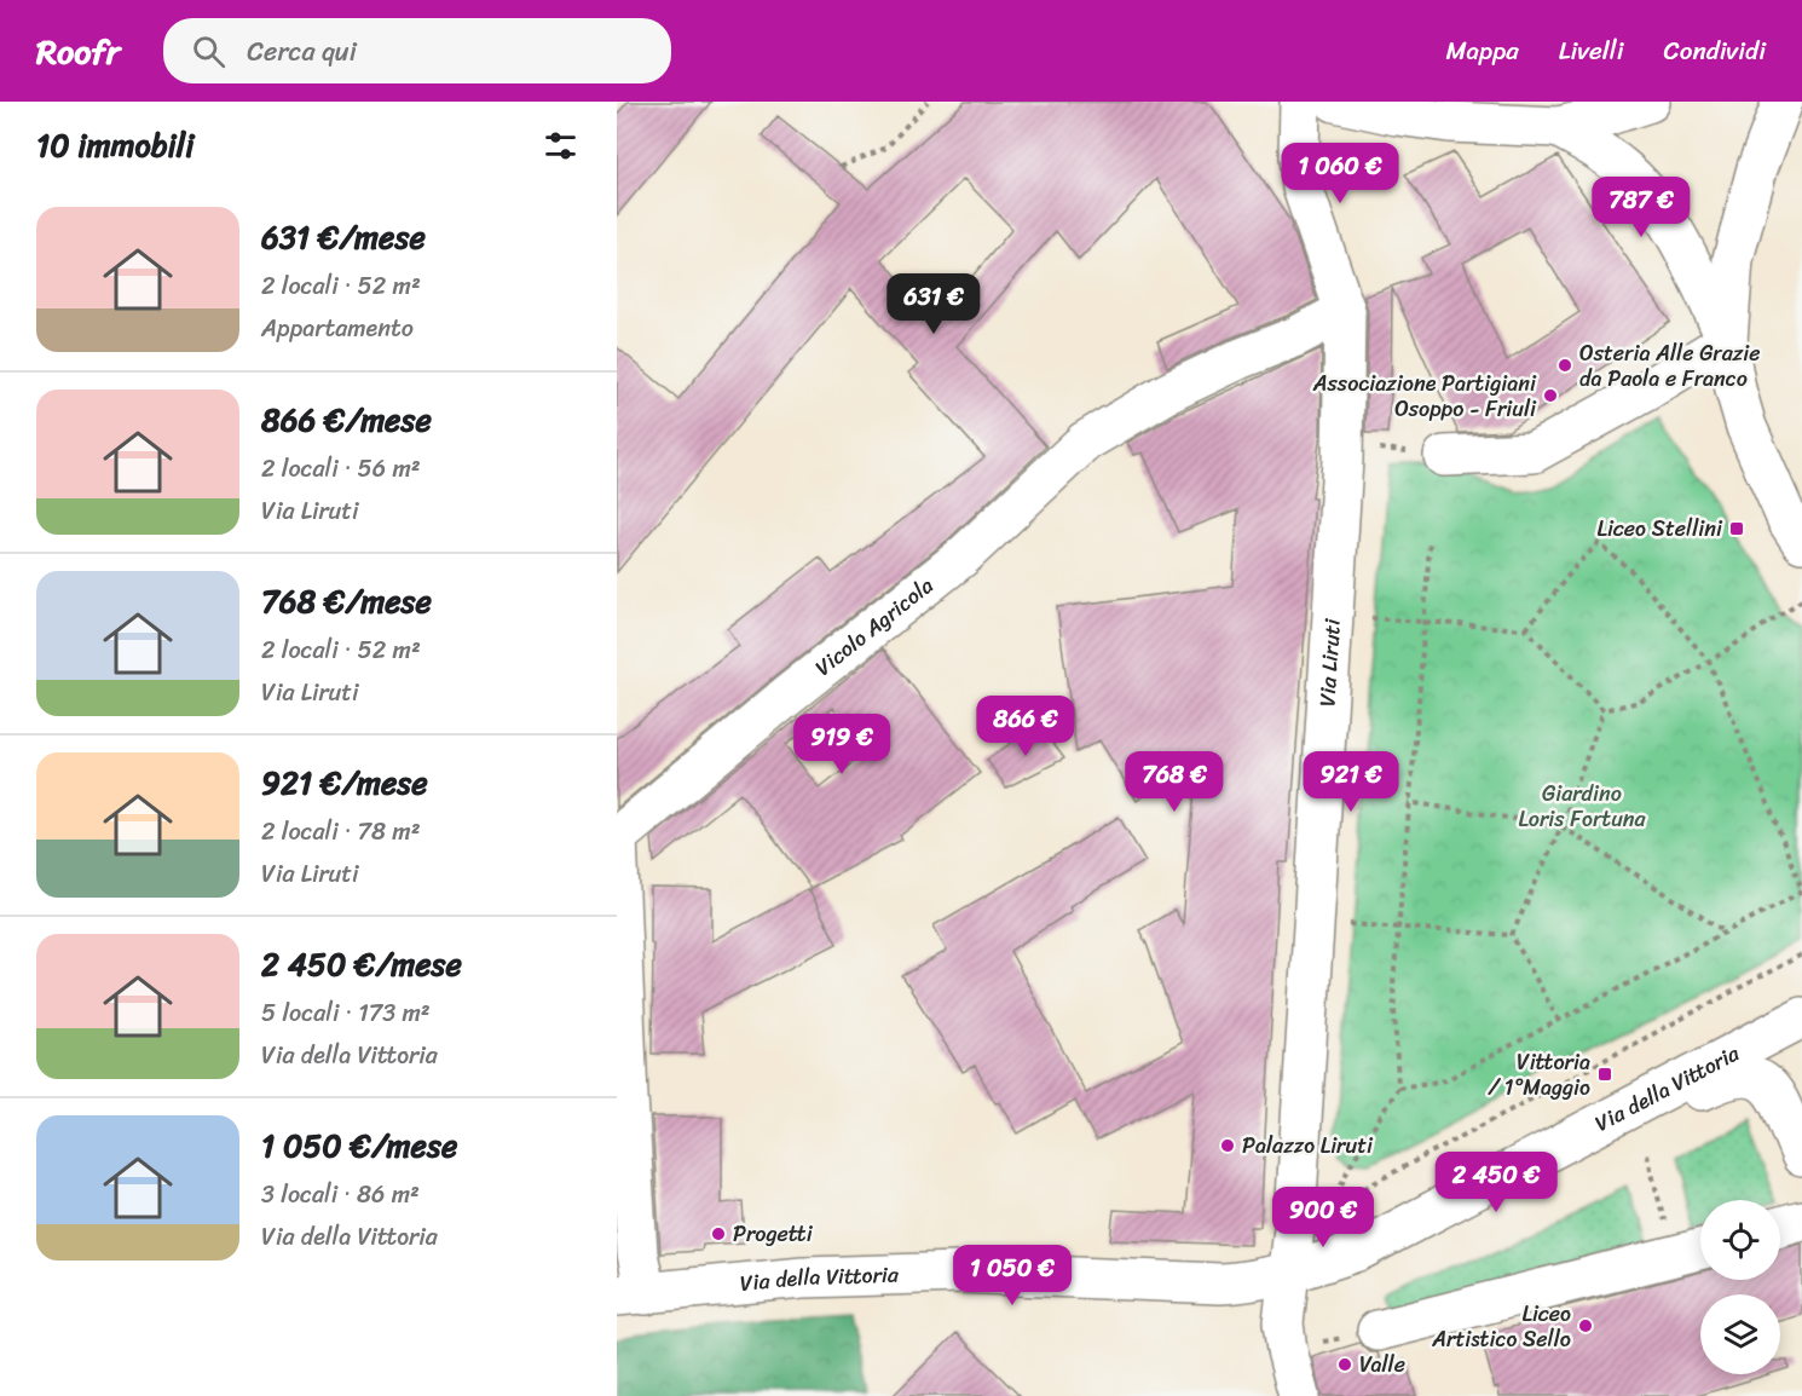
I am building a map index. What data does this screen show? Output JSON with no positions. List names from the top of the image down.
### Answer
{
  "streets": {
    "street": ["Vicolo Agricola", "Via Liruti", "Via della Vittoria"]
  },
  "crossings": [
    ["Vicolo Agricola", "Via Liruti"],
    ["Vicolo Agricola", "Via della Vittoria"],
    ["Via Liruti", "Via della Vittoria"]
  ],
  "parks": ["Giardino Loris Fortuna"],
  "places": {
    "other": [
      "Osteria Alle Grazie da Paola e Franco",
      "Associazione Partigiani Osoppo - Friuli",
      "Palazzo Liruti",
      "Progetti",
      "Liceo Artistico Sello",
      "Valle"
    ],
    "transit": ["Liceo Stellini", "Vittoria / 1°Maggio"]
  },
  "page": {
    "header": "Roofr",
    "search": "Cerca qui",
    "nav": ["Mappa", "Livelli", "Condividi"],
    "heading": "10 immobili",
    "price": [
      "1 060 €",
      "787 €",
      "631 €",
      "866 €",
      "919 €",
      "768 €",
      "921 €",
      "2 450 €",
      "900 €",
      "1 050 €"
    ],
    "list": [
      {
        "name": "631 €/mese",
        "note": "2 locali · 52 m² · Appartamento"
      },
      {
        "name": "866 €/mese",
        "note": "2 locali · 56 m² · Via Liruti"
      },
      {
        "name": "768 €/mese",
        "note": "2 locali · 52 m² · Via Liruti"
      },
      {
        "name": "921 €/mese",
        "note": "2 locali · 78 m² · Via Liruti"
      },
      {
        "name": "2 450 €/mese",
        "note": "5 locali · 173 m² · Via della Vittoria"
      },
      {
        "name": "1 050 €/mese",
        "note": "3 locali · 86 m² · Via della Vittoria"
      }
    ]
  }
}
